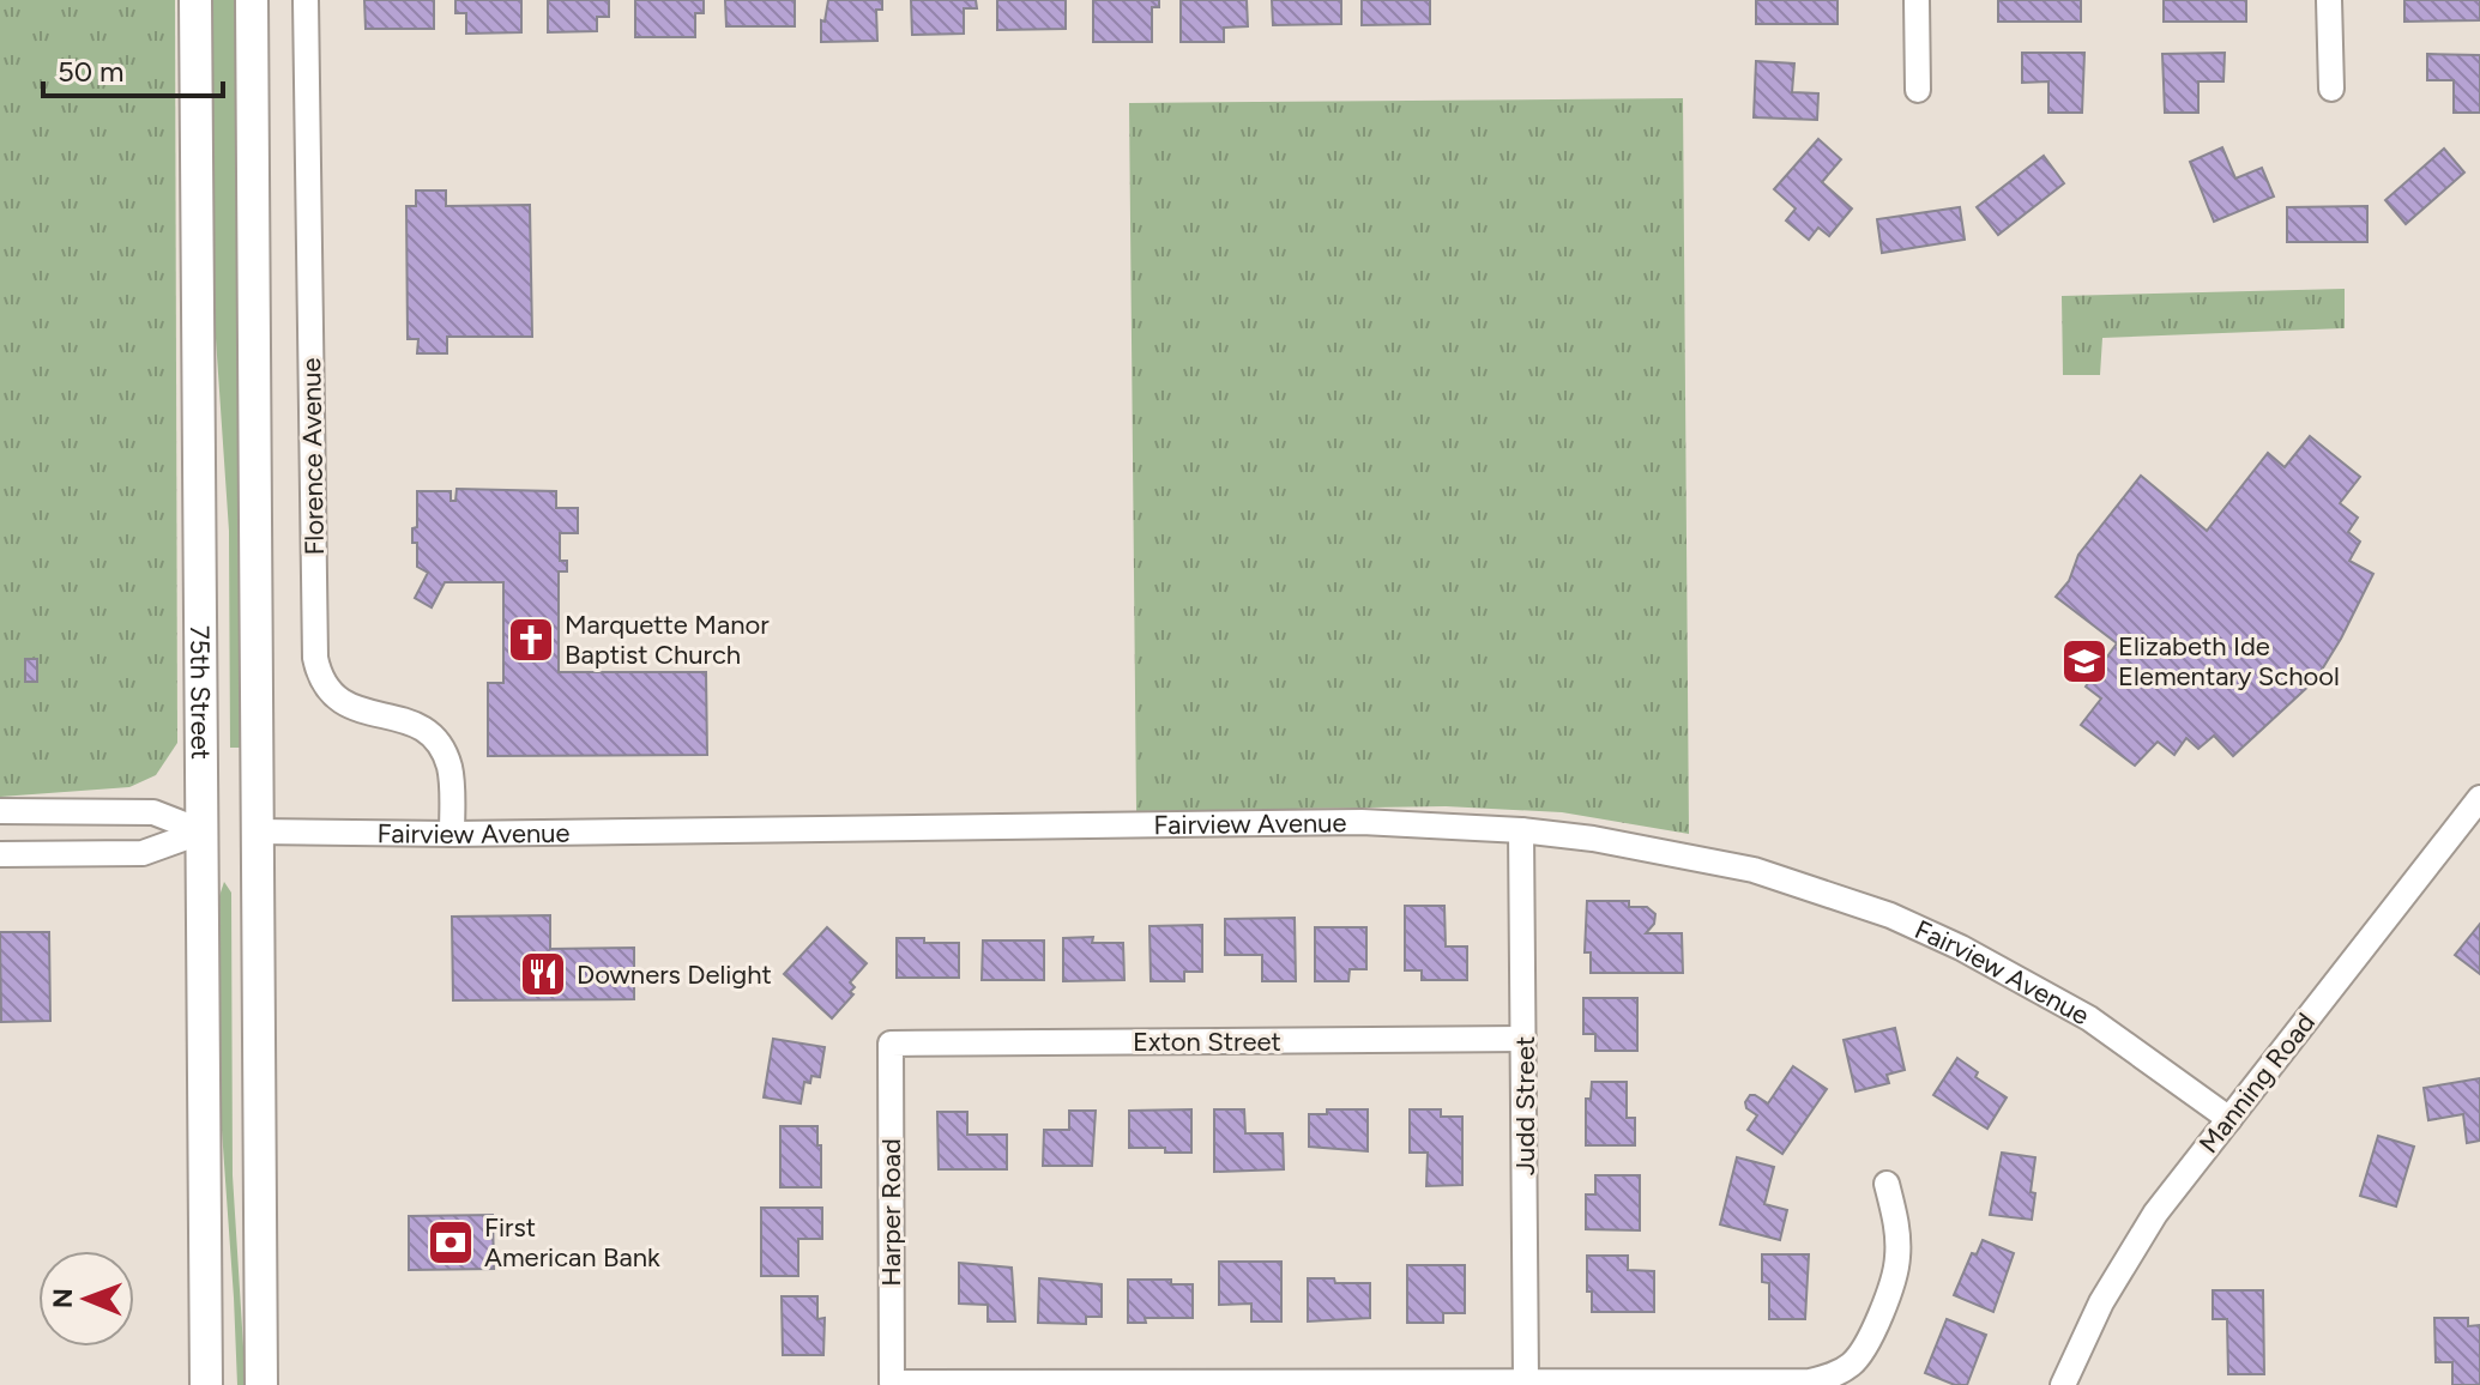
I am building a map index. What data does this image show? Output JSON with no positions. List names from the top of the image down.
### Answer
{
  "streets": {
    "main road": ["75th Street", "Fairview Avenue"],
    "street": [
      "Florence Avenue",
      "Exton Street",
      "Manning Road",
      "Judd Street",
      "Harper Road"
    ]
  },
  "crossings": [
    ["Florence Avenue", "Fairview Avenue"],
    ["75th Street", "Fairview Avenue"],
    ["Fairview Avenue", "Manning Road"],
    ["Fairview Avenue", "Judd Street"],
    ["Exton Street", "Judd Street"],
    ["Exton Street", "Harper Road"],
    ["Judd Street", "Harper Road"]
  ],
  "places": {
    "church": ["Marquette Manor Baptist Church"],
    "school or university": ["Elizabeth Ide Elementary School"],
    "restaurant": ["Downers Delight"],
    "bank": ["First American Bank"]
  },
  "scale_bar": "50 m",
  "north": "left"
}
